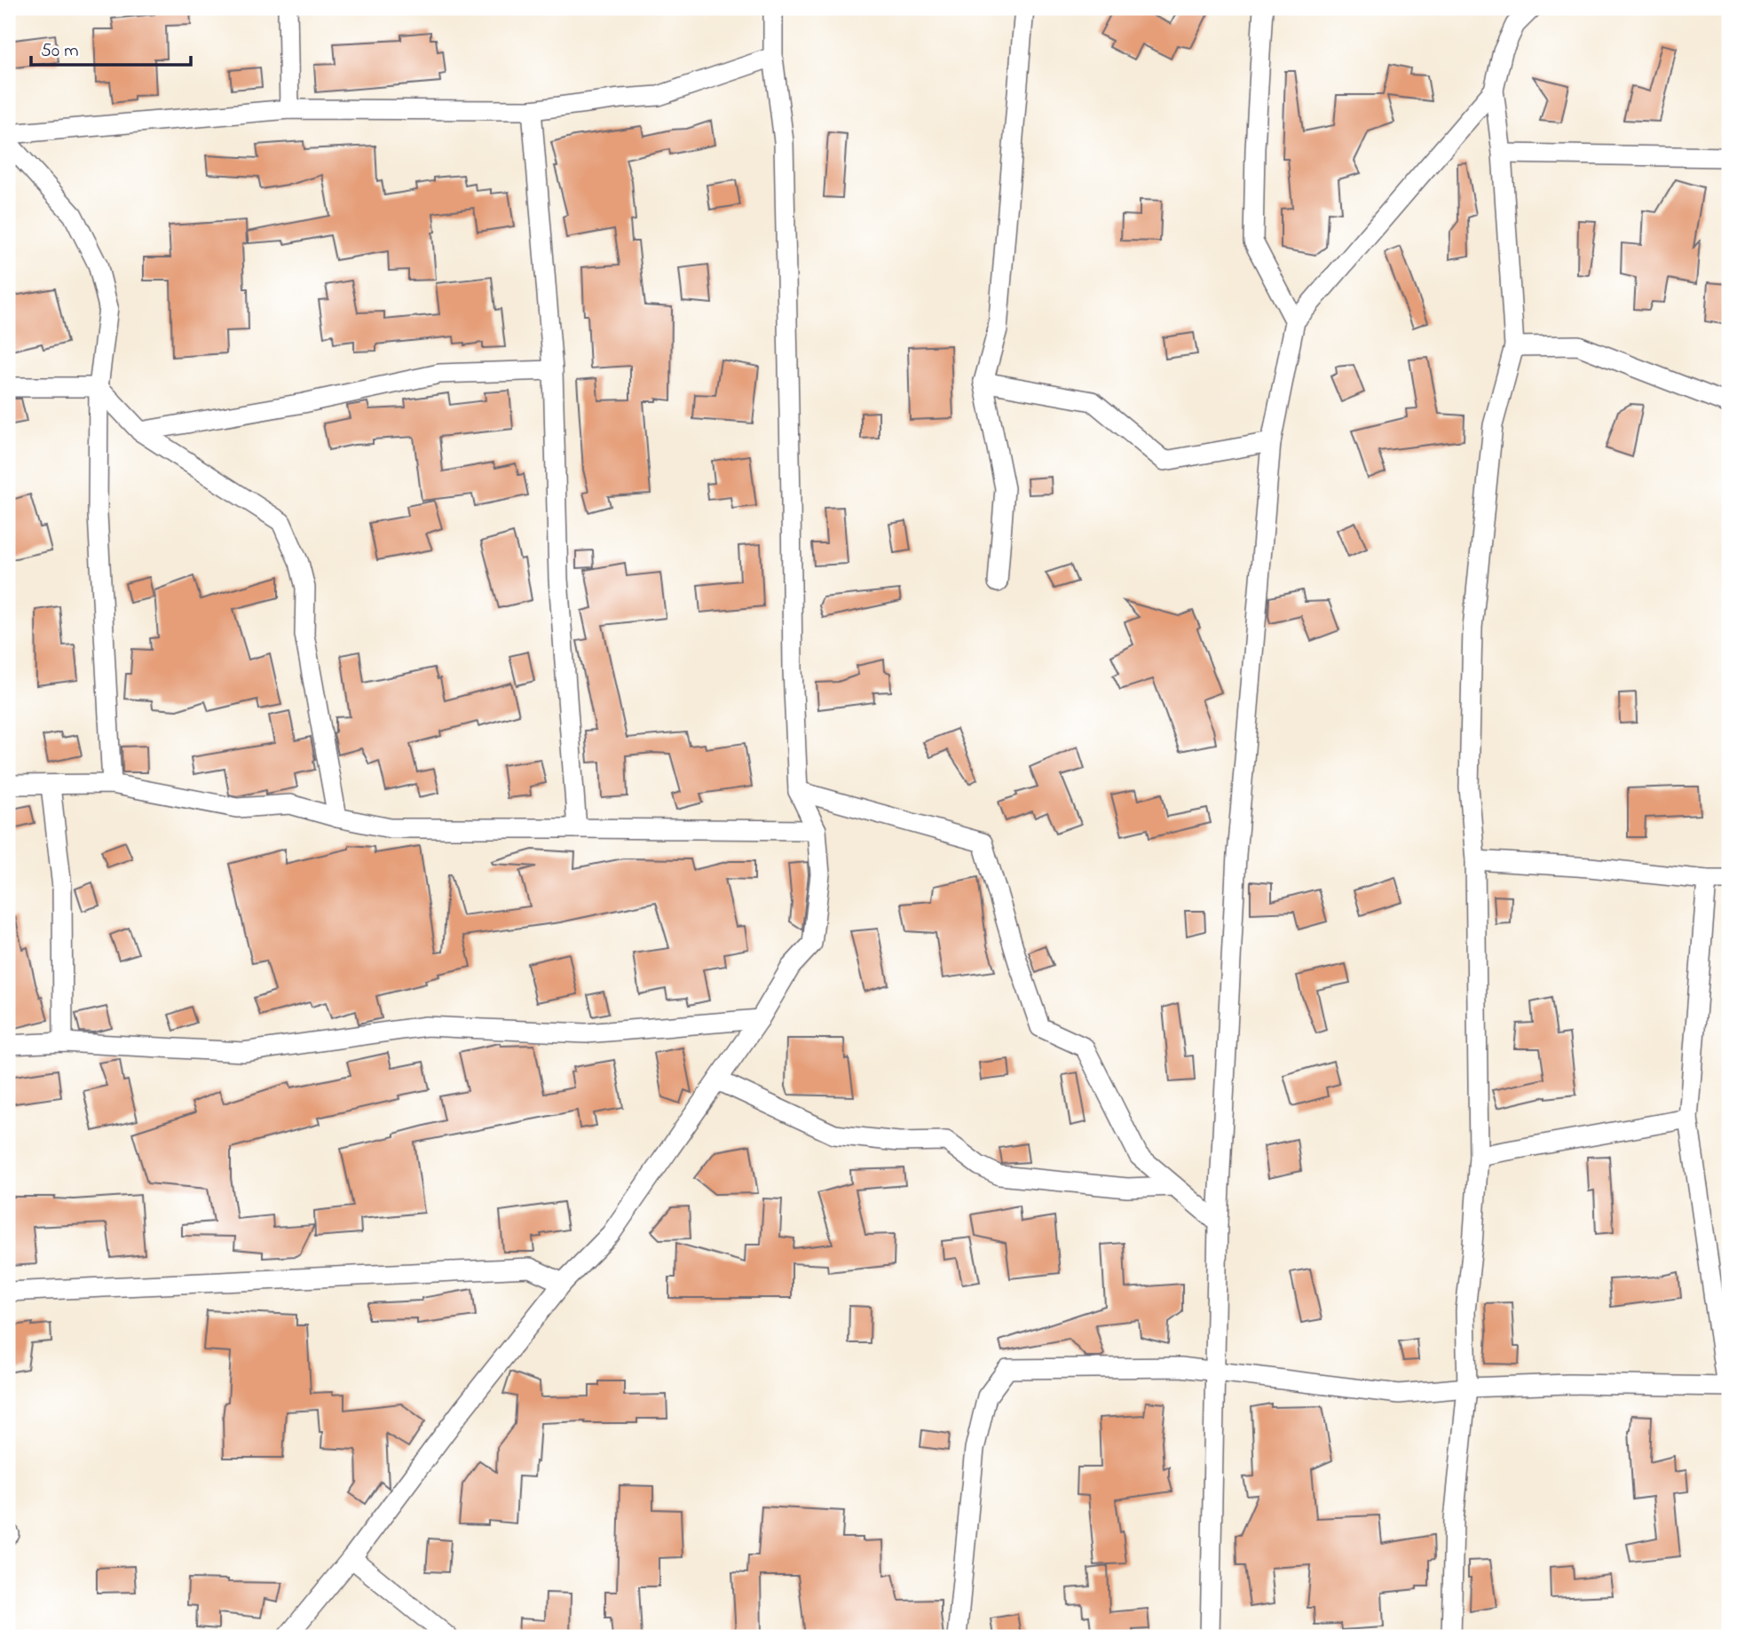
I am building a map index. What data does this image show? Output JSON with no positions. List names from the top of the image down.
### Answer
{
  "scale_bar": "50 m"
}
